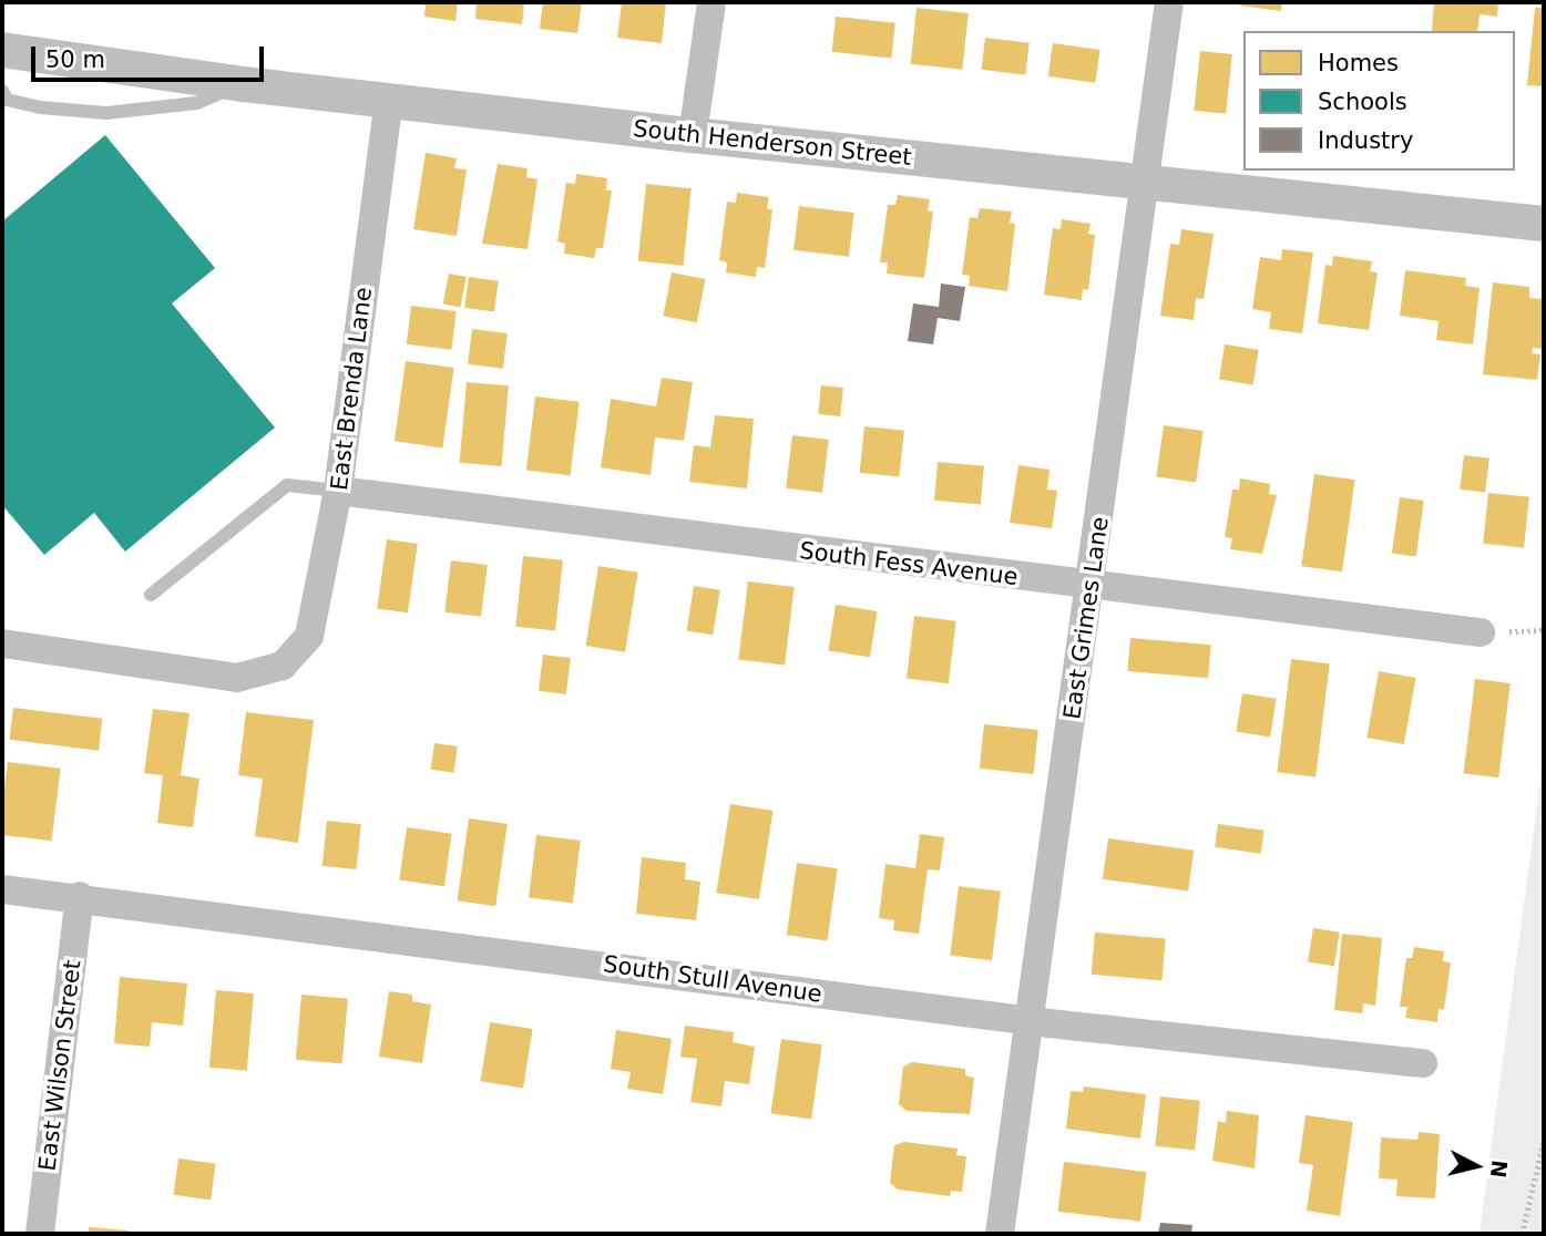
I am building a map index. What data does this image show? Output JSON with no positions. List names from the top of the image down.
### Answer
{
  "streets": {
    "street": [
      "South Henderson Street",
      "East Brenda Lane",
      "South Fess Avenue",
      "East Grimes Lane",
      "South Stull Avenue",
      "East Wilson Street"
    ]
  },
  "crossings": [
    ["South Henderson Street", "East Brenda Lane"],
    ["South Henderson Street", "East Grimes Lane"],
    ["East Brenda Lane", "South Fess Avenue"],
    ["South Fess Avenue", "East Grimes Lane"],
    ["East Grimes Lane", "South Stull Avenue"],
    ["South Stull Avenue", "East Wilson Street"]
  ],
  "legend": ["Homes", "Schools", "Industry"],
  "scale_bar": "50 m",
  "north": "right"
}
